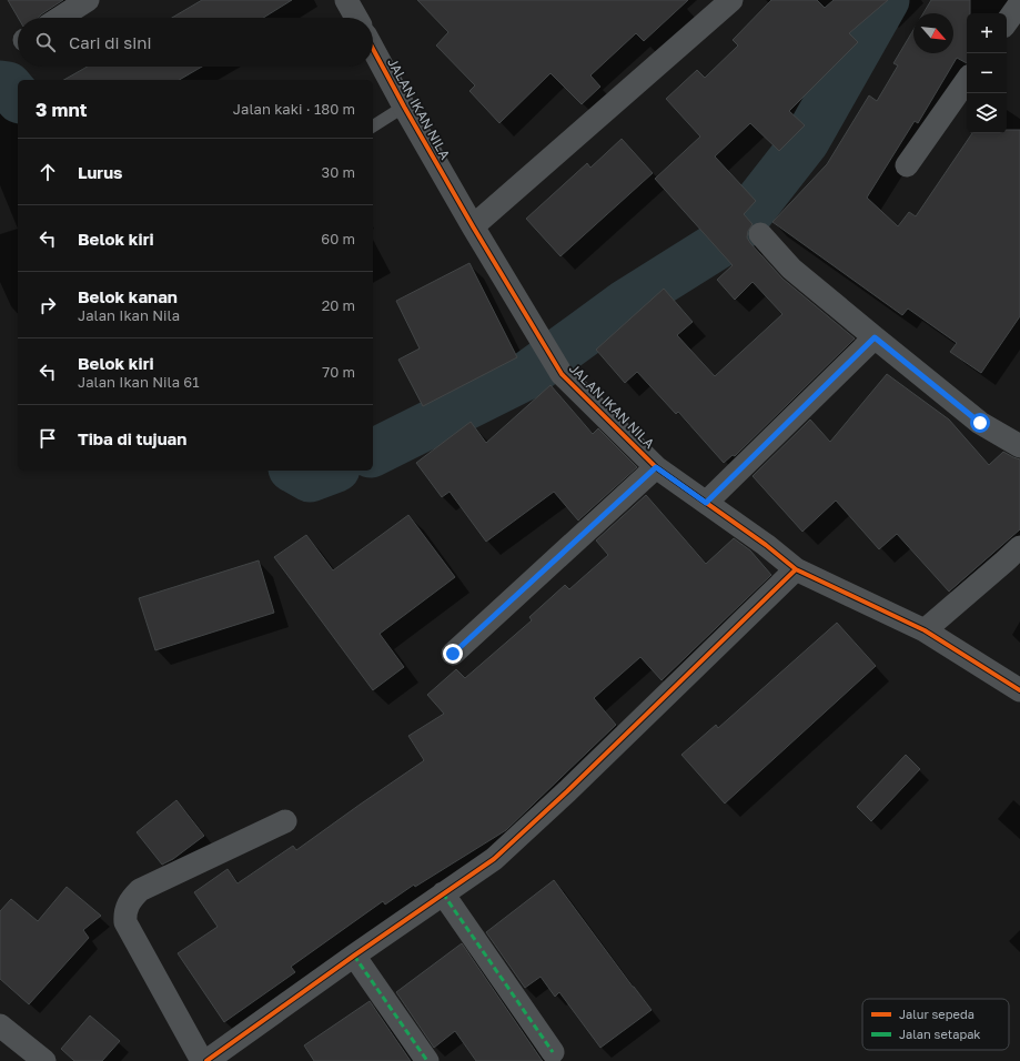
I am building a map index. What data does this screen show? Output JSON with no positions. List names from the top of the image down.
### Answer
{
  "streets": {
    "street": ["JALAN IKAN NILA"]
  },
  "legend": ["Jalur sepeda", "Jalan setapak"],
  "north": "bottom right",
  "page": {
    "map_buttons": ["+", "−"],
    "search": "Cari di sini",
    "heading": ["3 mnt", "Jalan kaki · 180 m"],
    "list": [
      ["Lurus", "30 m"],
      ["Belok kiri", "60 m"],
      ["Belok kanan", "Jalan Ikan Nila", "20 m"],
      ["Belok kiri", "Jalan Ikan Nila 61", "70 m"],
      "Tiba di tujuan"
    ]
  }
}
